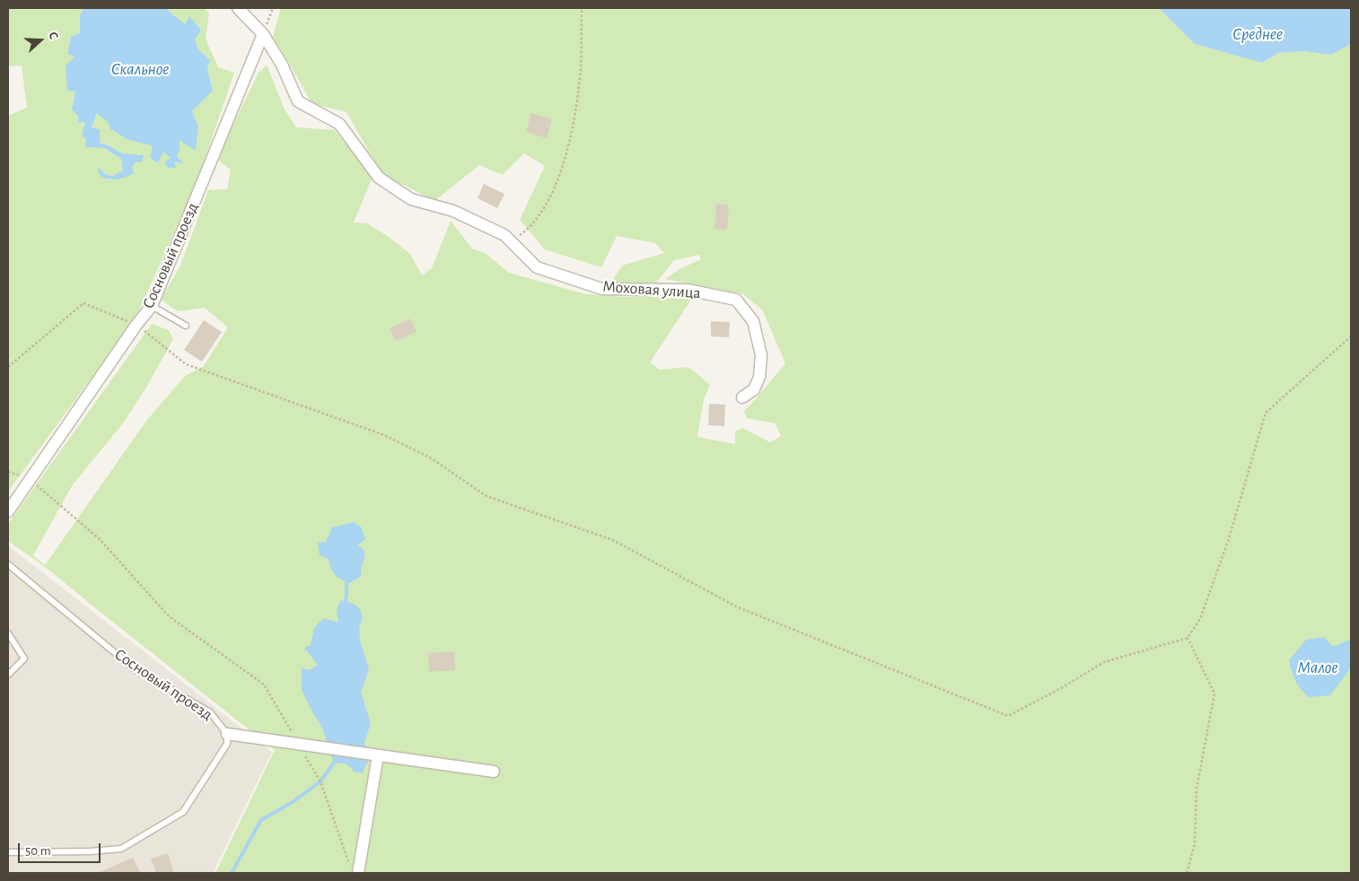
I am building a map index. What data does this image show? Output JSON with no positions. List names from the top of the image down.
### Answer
{
  "streets": {
    "street": ["Сосновый проезд", "Моховая улица"]
  },
  "crossings": [
    ["Сосновый проезд", "Моховая улица"]
  ],
  "water": ["Среднее", "Скальное", "Малое"],
  "scale_bar": "50 m",
  "north": "right"
}
